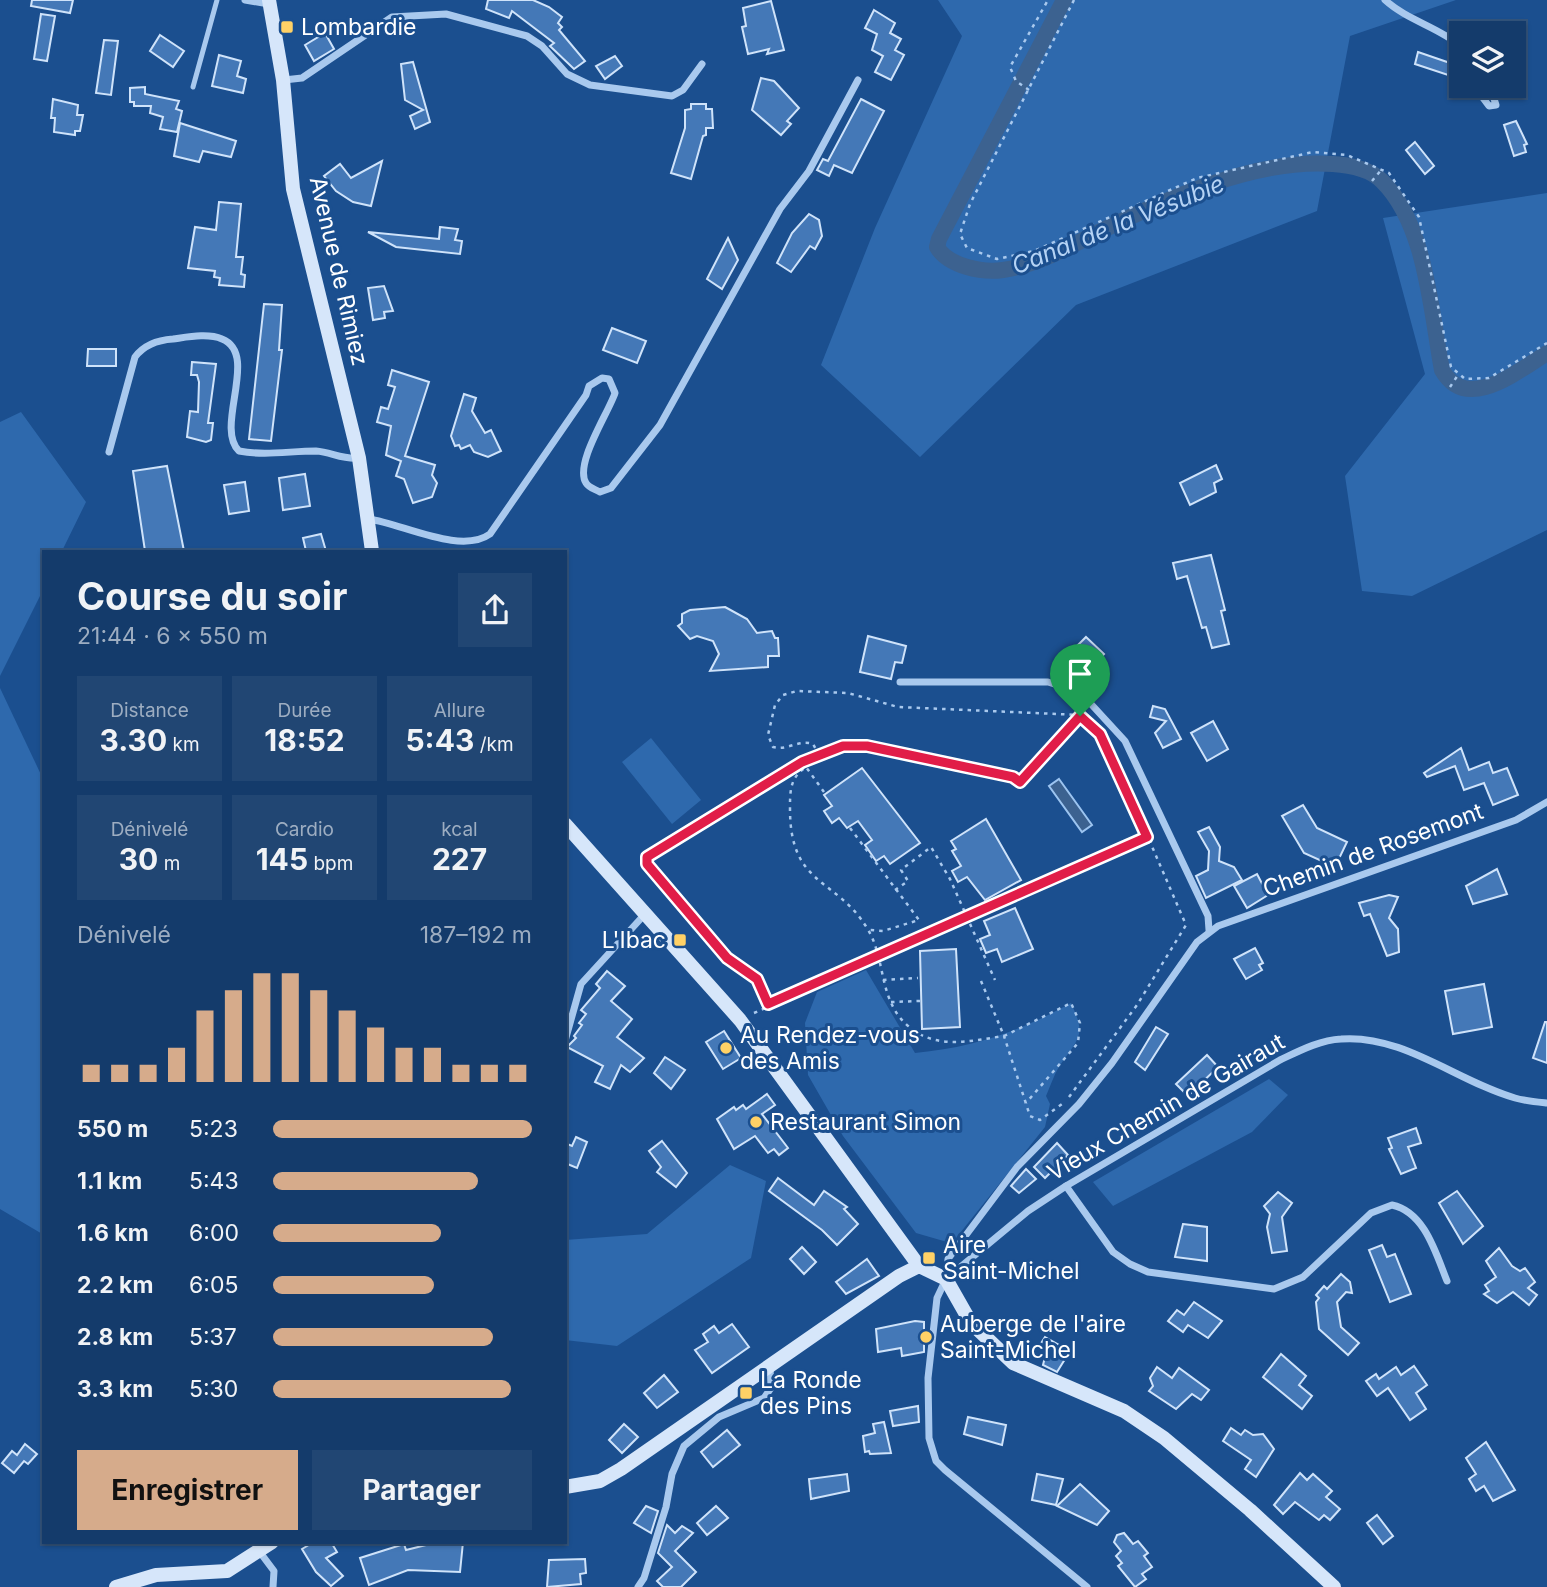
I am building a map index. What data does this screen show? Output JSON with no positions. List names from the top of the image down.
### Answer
{
  "streets": {
    "street": ["Avenue de Rimiez", "Chemin de Rosemont", "Vieux Chemin de Gairaut"]
  },
  "water": ["Canal de la Vésubie"],
  "places": {
    "transit": [
      "Lombardie",
      "L'Ibac",
      "Aire Saint-Michel",
      "La Ronde des Pins"
    ],
    "other": ["Au Rendez-vous des Amis", "Restaurant Simon", "Auberge de l'aire Saint-Michel"]
  },
  "page": {
    "heading": ["Course du soir", "21:44 · 6 × 550 m"],
    "stats": [
      ["Distance", "3.30 km"],
      ["Durée", "18:52"],
      ["Allure", "5:43 /km"],
      ["Dénivelé", "30 m"],
      ["Cardio", "145 bpm"],
      ["kcal", "227"]
    ],
    "chart": ["Dénivelé", "187–192 m"],
    "list": [
      {
        "name": "550 m",
        "note": "5:23"
      },
      {
        "name": "1.1 km",
        "note": "5:43"
      },
      {
        "name": "1.6 km",
        "note": "6:00"
      },
      {
        "name": "2.2 km",
        "note": "6:05"
      },
      {
        "name": "2.8 km",
        "note": "5:37"
      },
      {
        "name": "3.3 km",
        "note": "5:30"
      }
    ],
    "buttons": ["Enregistrer", "Partager"]
  }
}
